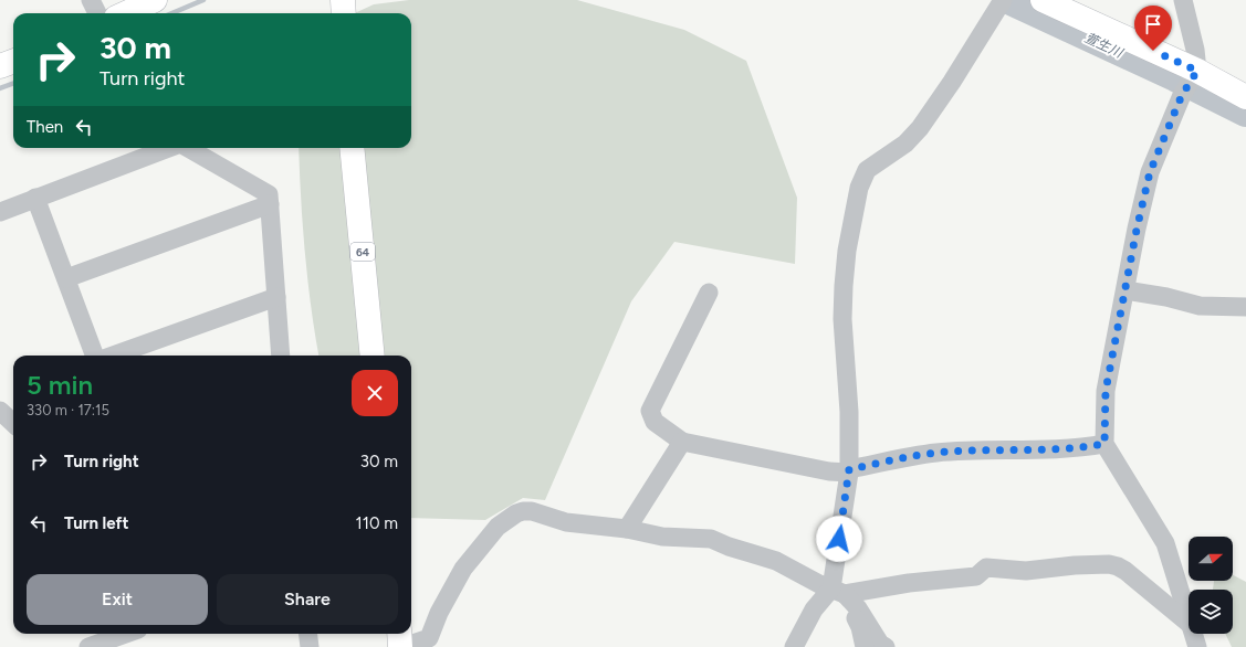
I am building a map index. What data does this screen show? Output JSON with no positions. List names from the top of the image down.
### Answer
{
  "streets": {
    "street": ["64"]
  },
  "water": ["萱生川"],
  "north": "right",
  "page": {
    "turn": ["30 m", "Turn right"],
    "then": "Then",
    "heading": ["5 min", "330 m · 17:15"],
    "list": [
      {
        "name": "Turn right",
        "value": "30 m"
      },
      {
        "name": "Turn left",
        "value": "110 m"
      }
    ],
    "buttons": ["Exit", "Share"]
  }
}
